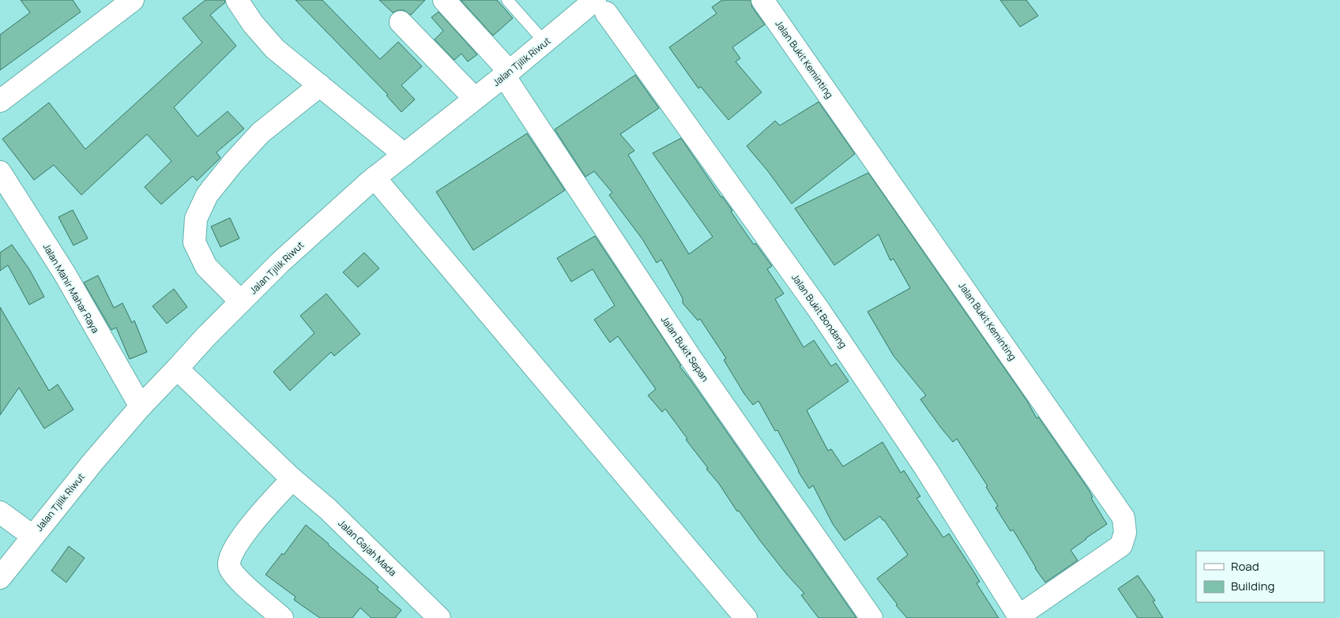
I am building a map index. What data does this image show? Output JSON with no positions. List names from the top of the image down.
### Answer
{
  "streets": {
    "main road": [
      "Jalan Bukit Keminting",
      "Jalan Tjilik Riwut",
      "Jalan Mahir Mahar Raya",
      "Jalan Bukit Bondang",
      "Jalan Bukit Sepan",
      "Jalan Gajah Mada"
    ]
  },
  "crossings": [
    ["Jalan Bukit Keminting", "Jalan Bukit Bondang"],
    ["Jalan Tjilik Riwut", "Jalan Mahir Mahar Raya"],
    ["Jalan Tjilik Riwut", "Jalan Bukit Bondang"],
    ["Jalan Tjilik Riwut", "Jalan Bukit Sepan"],
    ["Jalan Tjilik Riwut", "Jalan Gajah Mada"]
  ],
  "legend": ["Road", "Building"]
}
